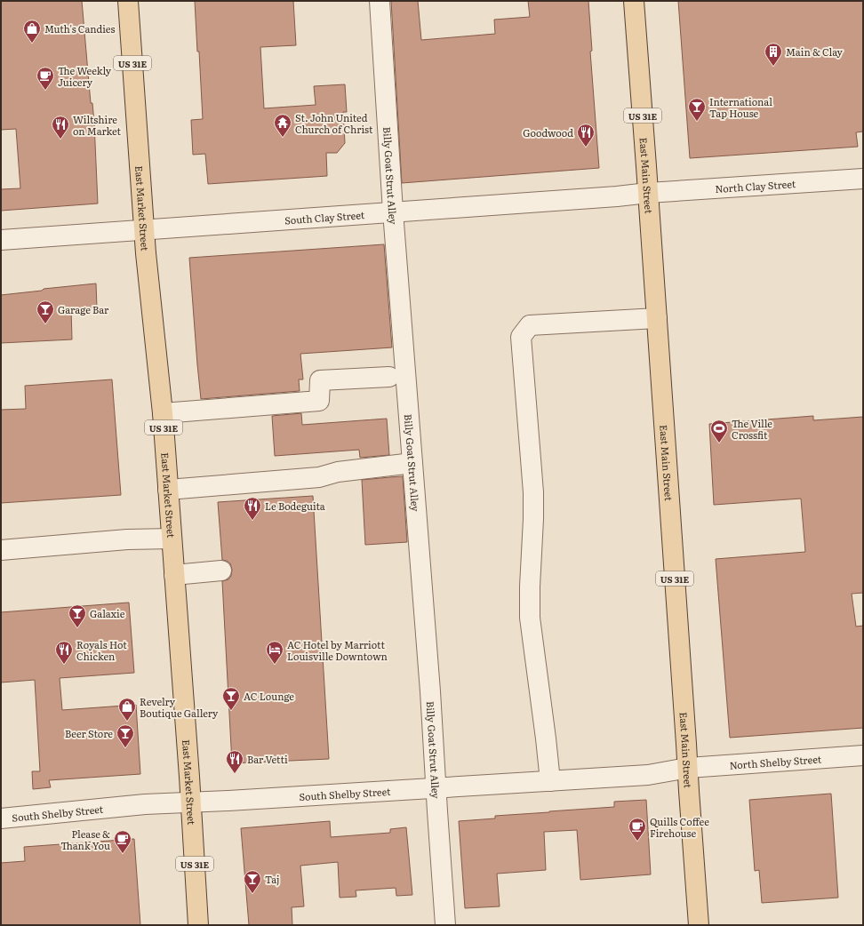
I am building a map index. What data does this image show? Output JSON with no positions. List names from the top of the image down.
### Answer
{
  "streets": {
    "main road": ["US 31E", "East Main Street", "East Market Street"],
    "street": [
      "Billy Goat Strut Alley",
      "North Clay Street",
      "South Clay Street",
      "North Shelby Street",
      "South Shelby Street"
    ]
  },
  "crossings": [
    ["Billy Goat Strut Alley", "South Clay Street"],
    ["Billy Goat Strut Alley", "South Shelby Street"],
    ["East Main Street", "North Clay Street"],
    ["East Main Street", "South Clay Street"],
    ["East Main Street", "North Shelby Street"],
    ["East Main Street", "South Shelby Street"],
    ["North Clay Street", "South Clay Street"],
    ["East Market Street", "South Clay Street"],
    ["East Market Street", "South Shelby Street"],
    ["North Shelby Street", "South Shelby Street"]
  ],
  "places": {
    "shop": ["Muth's Candies", "Revelry Boutique Gallery"],
    "building": ["Main & Clay"],
    "cafe": ["The Weekly Juicery", "Quills Coffee Firehouse", "Please & Thank You"],
    "bar": [
      "International Tap House",
      "Garage Bar",
      "Galaxie",
      "AC Lounge",
      "Beer Store",
      "Taj"
    ],
    "temple": ["St. John United Church of Christ"],
    "restaurant": [
      "Wiltshire on Market",
      "Goodwood",
      "Le Bodeguita",
      "Royals Hot Chicken",
      "Bar Vetti"
    ],
    "sports": ["The Ville Crossfit"],
    "hotel": ["AC Hotel by Marriott Louisville Downtown"]
  }
}
